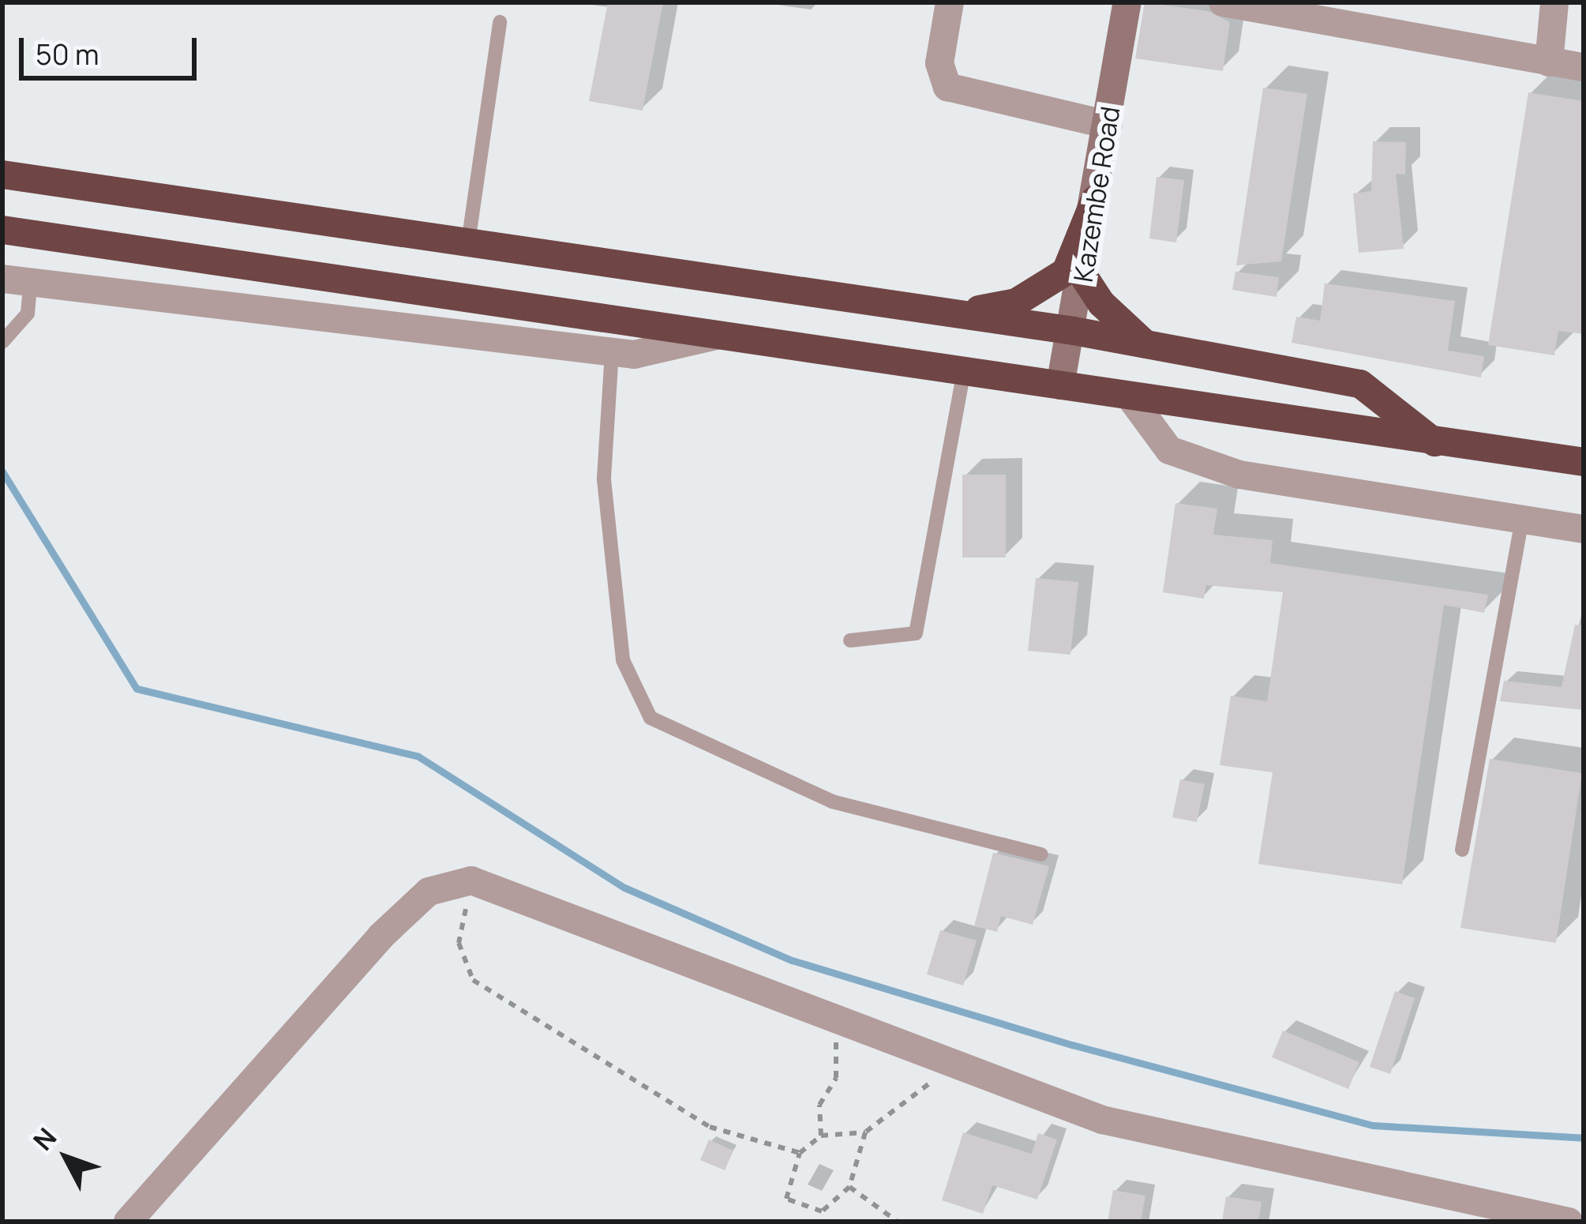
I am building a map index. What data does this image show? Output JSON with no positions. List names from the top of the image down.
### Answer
{
  "streets": {
    "main road": ["Kazembe Road"]
  },
  "scale_bar": "50 m",
  "north": "top left"
}
